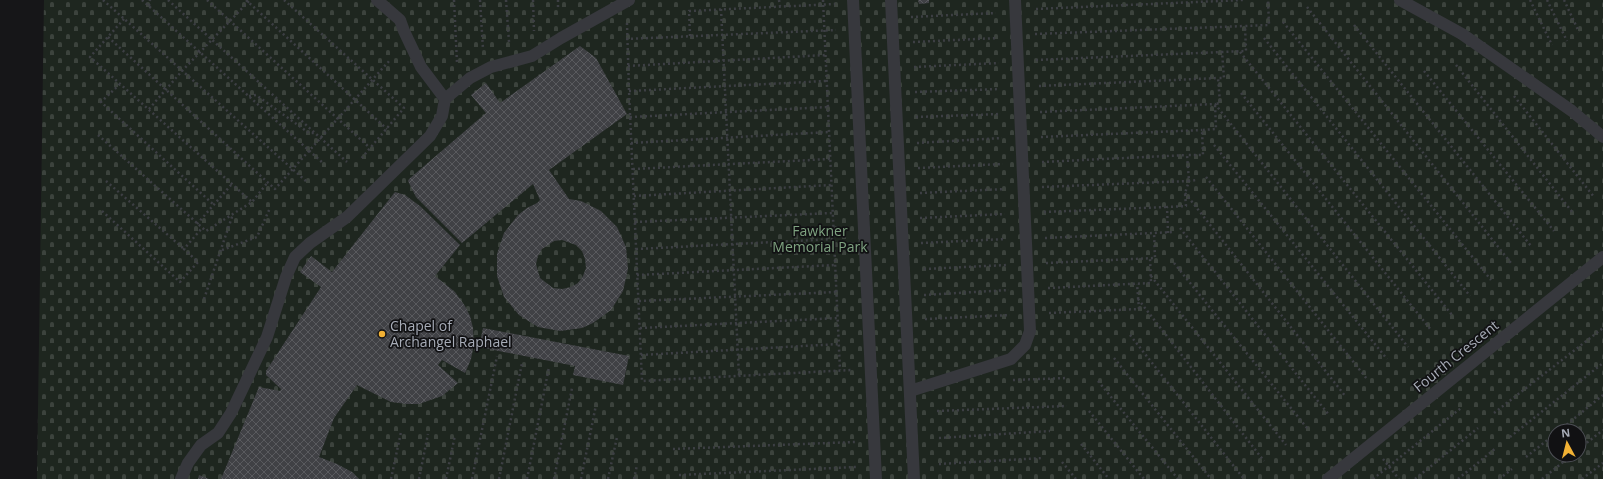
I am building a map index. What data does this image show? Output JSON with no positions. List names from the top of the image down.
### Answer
{
  "streets": {
    "lane": ["Fourth Crescent"]
  },
  "parks": ["Fawkner Memorial Park"],
  "places": ["Chapel of Archangel Raphael"],
  "north": "top"
}
